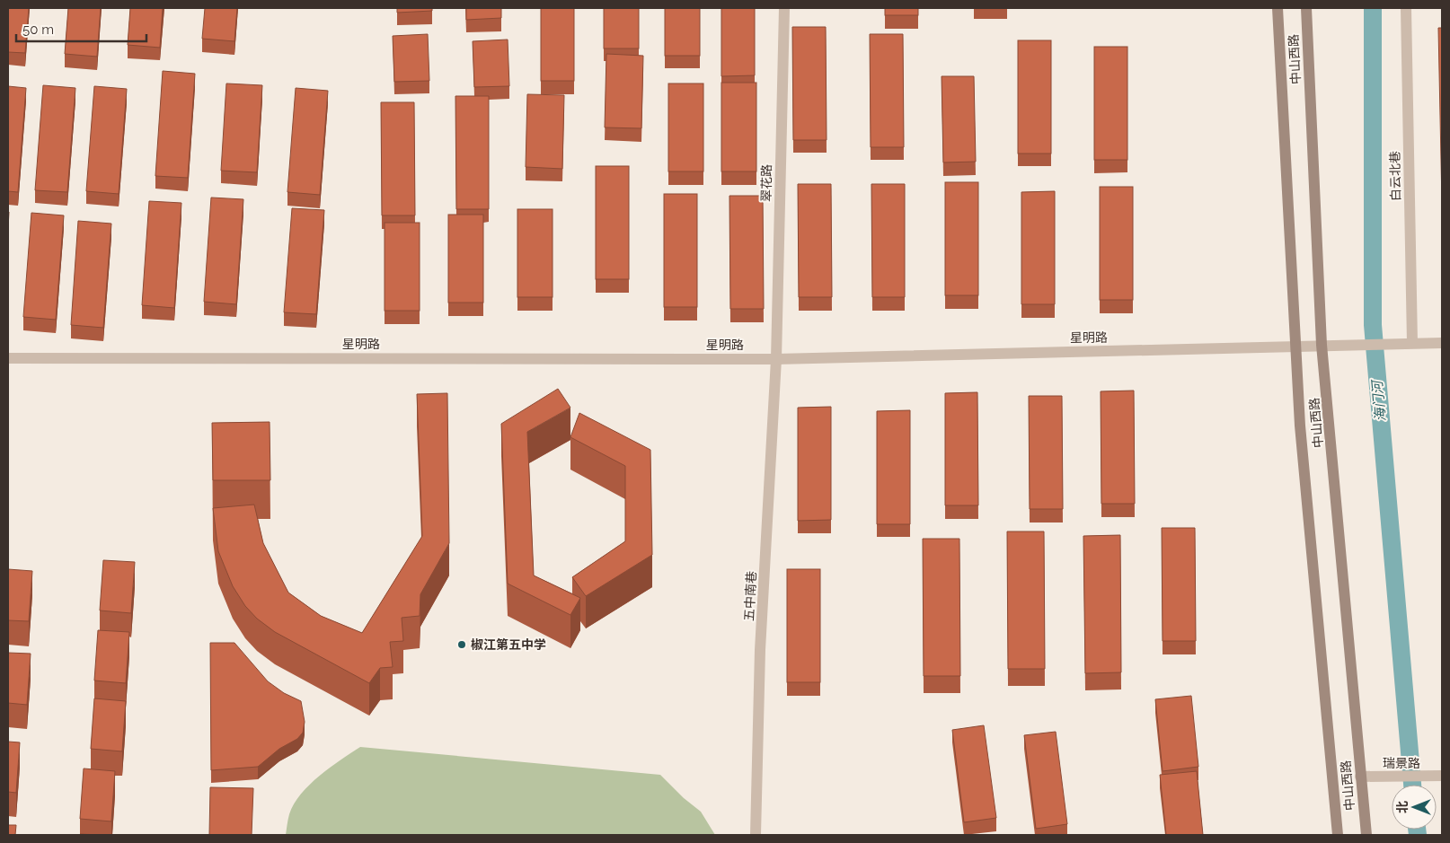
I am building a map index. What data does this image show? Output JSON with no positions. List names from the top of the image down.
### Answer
{
  "streets": {
    "main road": ["中山西路"],
    "street": [
      "白云北巷",
      "翠花路",
      "星明路",
      "五中南巷",
      "瑞景路"
    ]
  },
  "crossings": [
    ["中山西路", "星明路"],
    ["中山西路", "瑞景路"],
    ["白云北巷", "星明路"],
    ["翠花路", "星明路"],
    ["翠花路", "五中南巷"],
    ["星明路", "五中南巷"]
  ],
  "water": ["海门河"],
  "places": ["椒江第五中学"],
  "scale_bar": "50 m",
  "north": "left"
}
